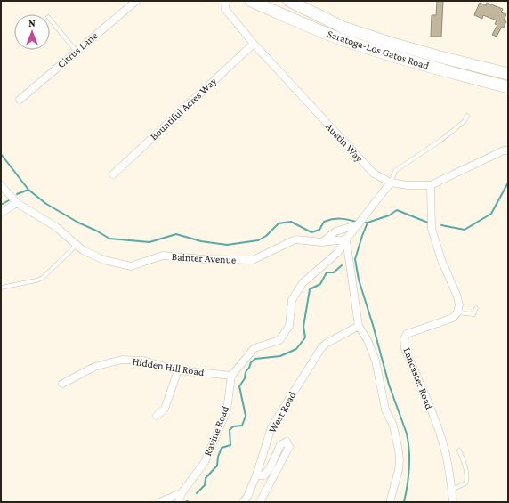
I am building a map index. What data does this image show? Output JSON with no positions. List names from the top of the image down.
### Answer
{
  "streets": {
    "main road": ["Saratoga-Los Gatos Road"],
    "street": [
      "Citrus Lane",
      "Bountiful Acres Way",
      "Austin Way",
      "Bainter Avenue",
      "Hidden Hill Road",
      "Lancaster Road",
      "West Road",
      "Ravine Road"
    ]
  },
  "crossings": [
    ["Bountiful Acres Way", "Austin Way"],
    ["Hidden Hill Road", "Ravine Road"]
  ],
  "north": "top"
}
